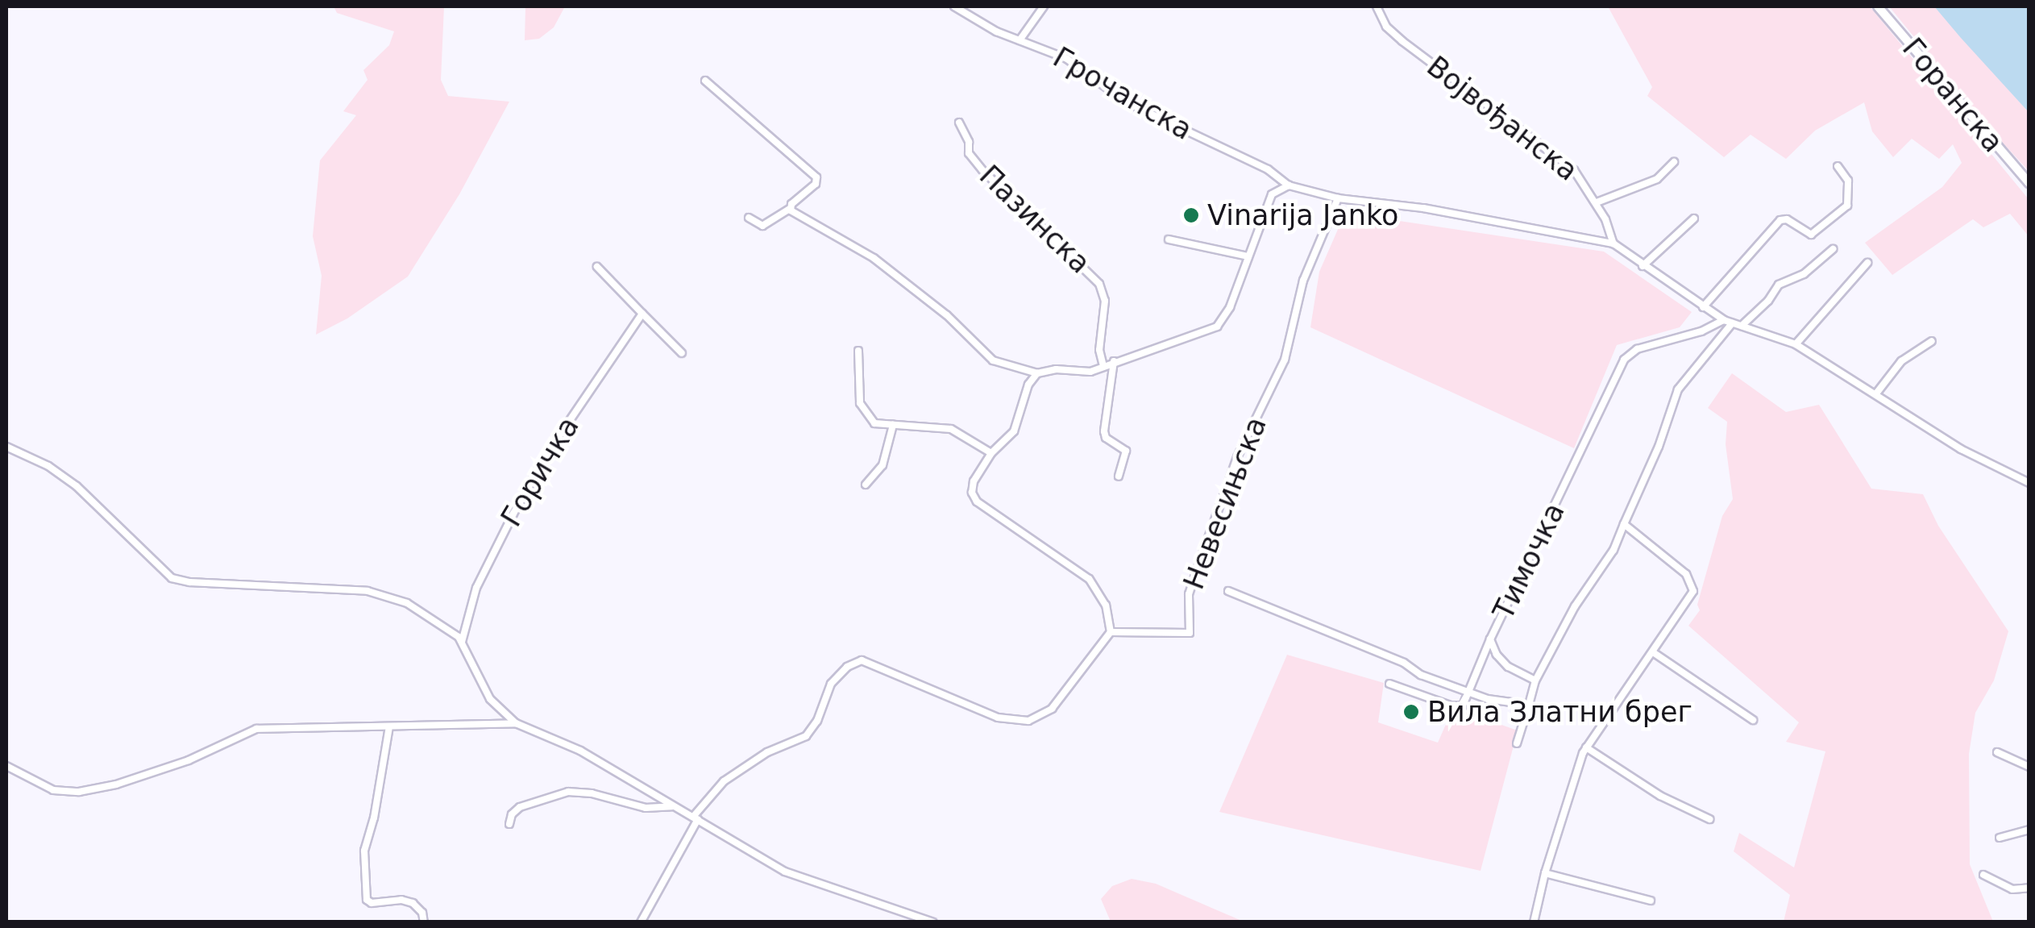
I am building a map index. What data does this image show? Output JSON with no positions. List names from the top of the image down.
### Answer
{
  "streets": {
    "main road": ["Горанска"],
    "street": [
      "Грочанска",
      "Војвођанска",
      "Пазинска",
      "Горичка",
      "Невесињска",
      "Тимочка"
    ]
  },
  "crossings": [
    ["Грочанска", "Војвођанска"],
    ["Грочанска", "Невесињска"]
  ],
  "places": ["Vinarija Janko", "Вила Златни брег"]
}
